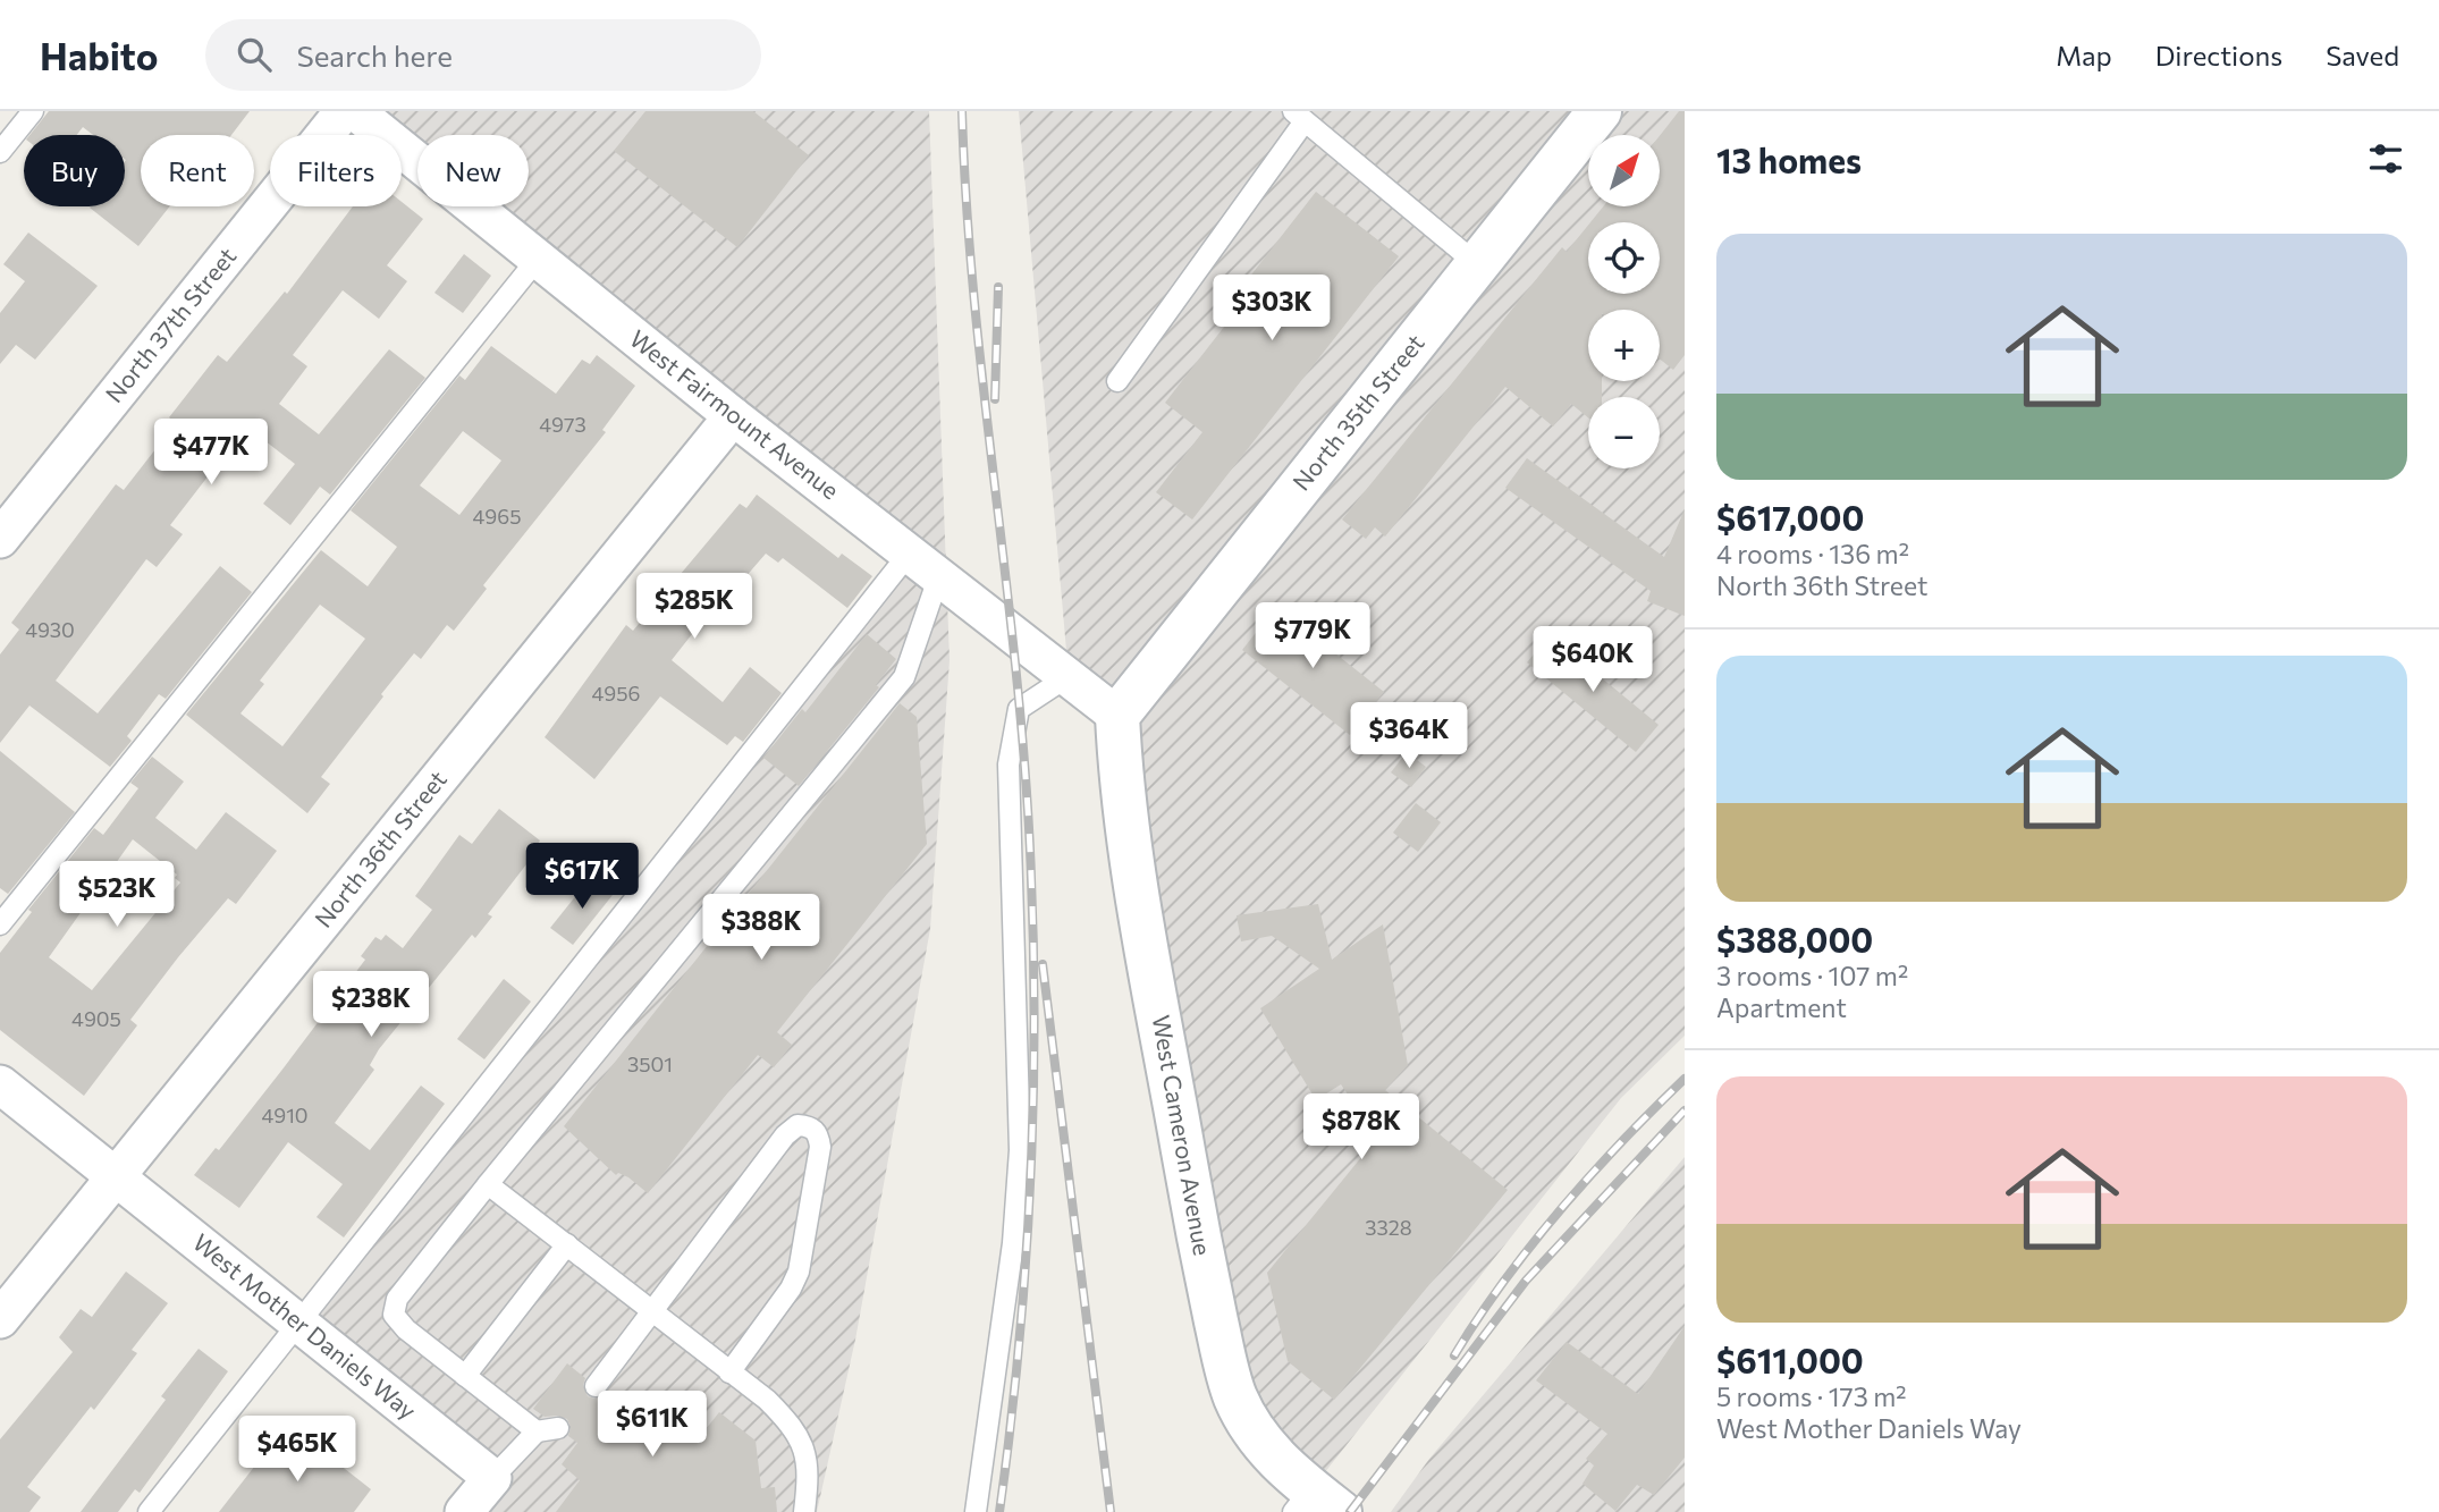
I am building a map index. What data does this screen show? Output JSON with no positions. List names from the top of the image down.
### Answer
{
  "streets": {
    "street": [
      "North 37th Street",
      "North 35th Street",
      "West Fairmount Avenue",
      "North 36th Street",
      "West Cameron Avenue",
      "West Mother Daniels Way"
    ]
  },
  "crossings": [
    ["North 35th Street", "West Fairmount Avenue"],
    ["North 35th Street", "West Cameron Avenue"],
    ["West Fairmount Avenue", "North 36th Street"],
    ["West Fairmount Avenue", "West Cameron Avenue"],
    ["North 36th Street", "West Mother Daniels Way"]
  ],
  "house_numbers": [
    "4973",
    "4965",
    "4930",
    "4956",
    "4905",
    "3501",
    "4910",
    "3328"
  ],
  "north": "top right",
  "page": {
    "header": "Habito",
    "search": "Search here",
    "nav": ["Map", "Directions", "Saved"],
    "heading": "13 homes",
    "map_buttons": ["+", "−"],
    "chip": [
      "Buy",
      "Rent",
      "Filters",
      "New"
    ],
    "list": [
      {
        "name": "$617,000",
        "note": "4 rooms · 136 m² · North 36th Street"
      },
      {
        "name": "$388,000",
        "note": "3 rooms · 107 m² · Apartment"
      },
      {
        "name": "$611,000",
        "note": "5 rooms · 173 m² · West Mother Daniels Way"
      }
    ],
    "price": [
      "$303K",
      "$477K",
      "$285K",
      "$779K",
      "$640K",
      "$364K",
      "$617K",
      "$523K",
      "$388K",
      "$238K",
      "$878K",
      "$611K",
      "$465K"
    ]
  }
}
